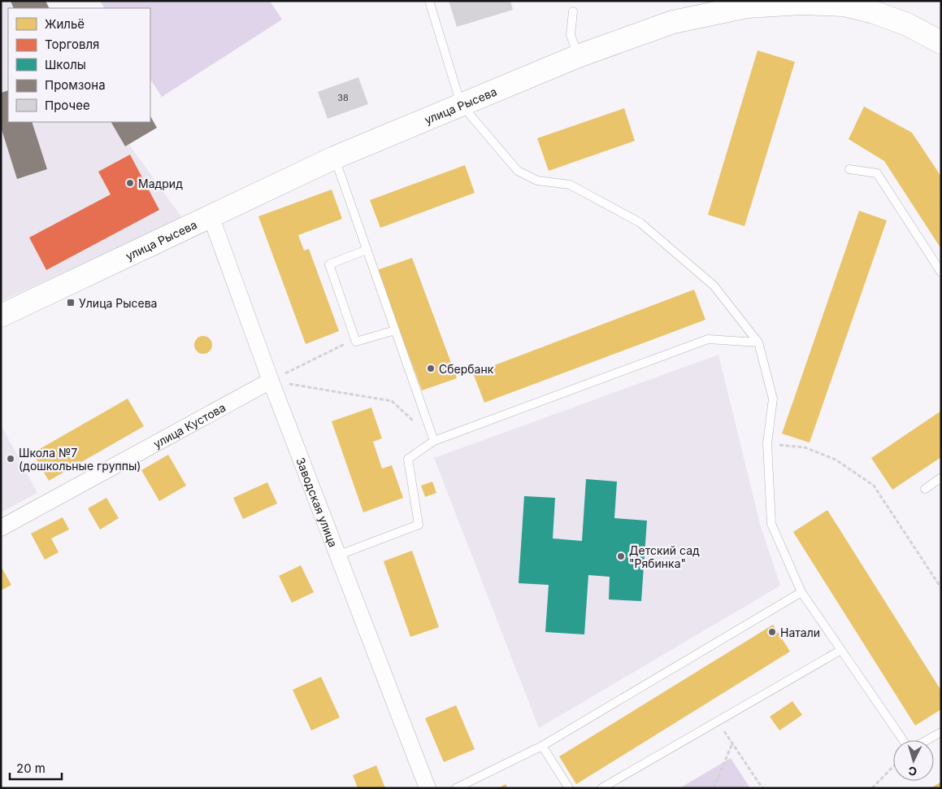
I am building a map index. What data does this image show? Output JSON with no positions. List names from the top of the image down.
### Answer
{
  "streets": {
    "main road": ["улица Рысева"],
    "street": ["улица Кустова", "Заводская улица"]
  },
  "crossings": [
    ["улица Рысева", "Заводская улица"],
    ["улица Кустова", "Заводская улица"]
  ],
  "places": {
    "other": [
      "Мадрид",
      "Сбербанк",
      "Школа №7 (дошкольные группы)",
      "Детский сад \"Рябинка\"",
      "Натали"
    ],
    "transit": ["Улица Рысева"]
  },
  "house_numbers": ["38"],
  "legend": [
    "Жильё",
    "Торговля",
    "Школы",
    "Промзона",
    "Прочее"
  ],
  "scale_bar": "20 m",
  "north": "bottom"
}
